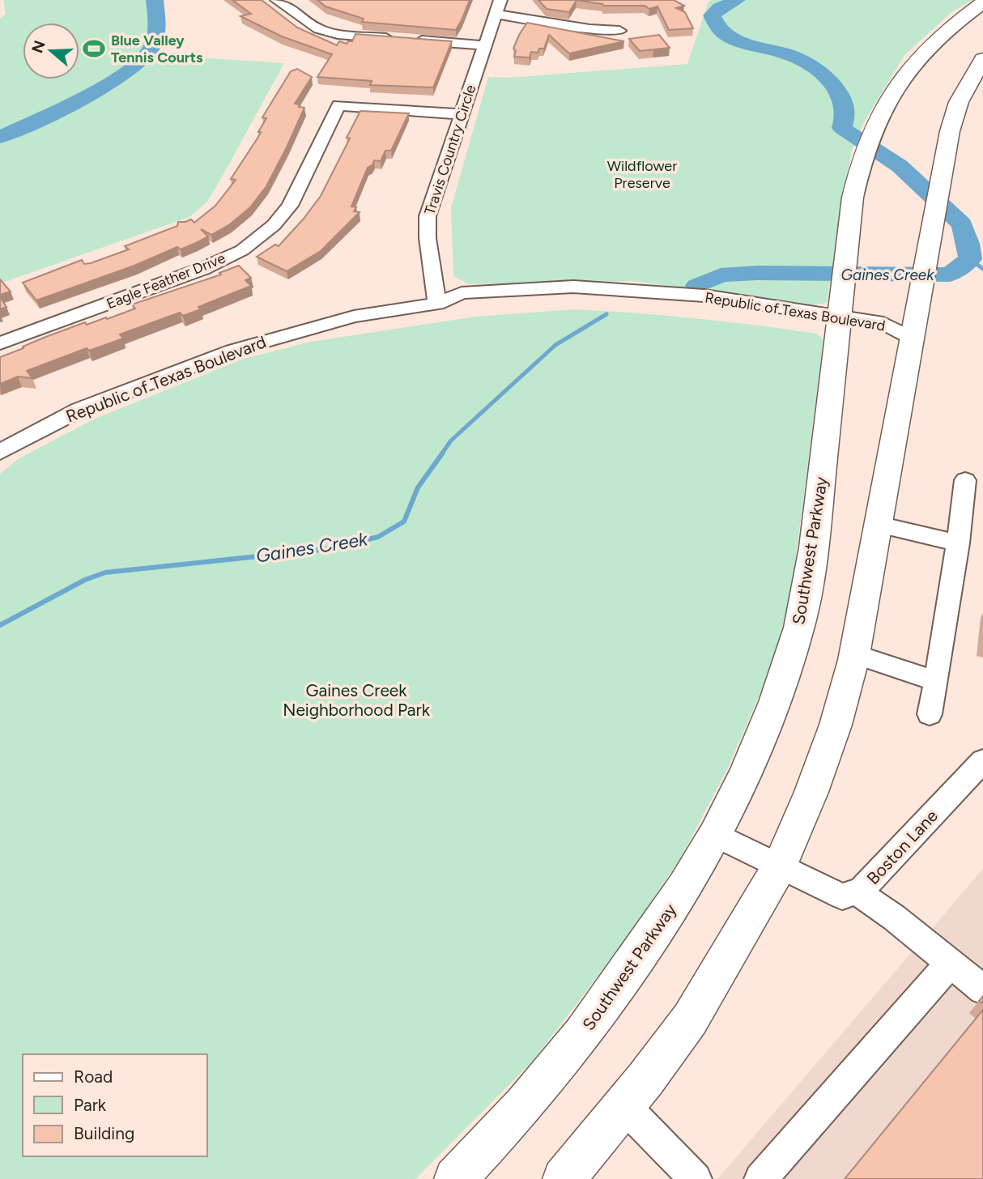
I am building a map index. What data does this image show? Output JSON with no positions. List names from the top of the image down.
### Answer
{
  "streets": {
    "main road": ["Southwest Parkway"],
    "street": [
      "Travis Country Circle",
      "Eagle Feather Drive",
      "Republic of Texas Boulevard",
      "Boston Lane"
    ]
  },
  "crossings": [
    ["Travis Country Circle", "Eagle Feather Drive"],
    ["Travis Country Circle", "Republic of Texas Boulevard"],
    ["Republic of Texas Boulevard", "Southwest Parkway"],
    ["Southwest Parkway", "Boston Lane"]
  ],
  "water": ["Gaines Creek"],
  "parks": ["Wildflower Preserve", "Gaines Creek Neighborhood Park"],
  "places": {
    "sports": ["Blue Valley Tennis Courts"]
  },
  "legend": ["Road", "Park", "Building"],
  "north": "left"
}
